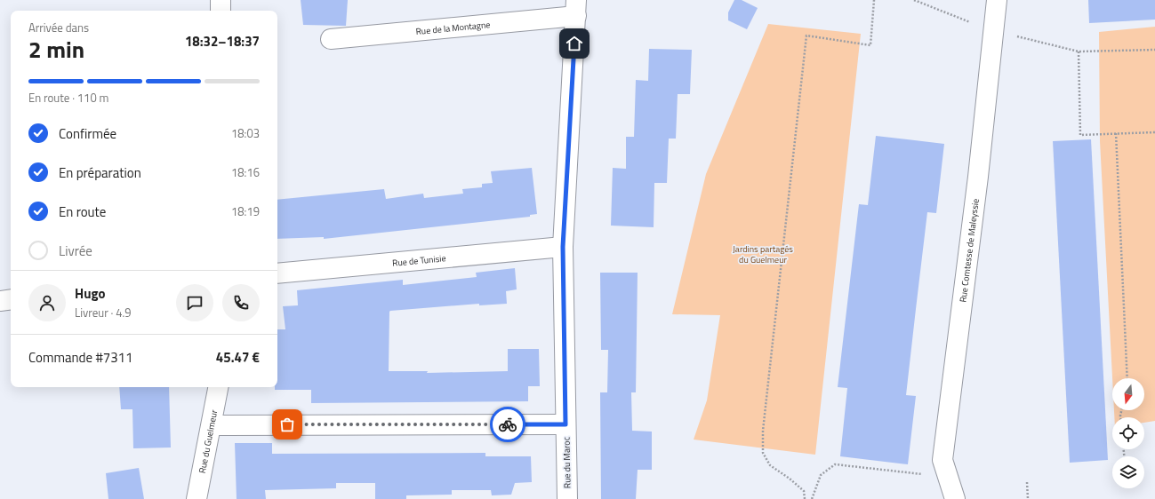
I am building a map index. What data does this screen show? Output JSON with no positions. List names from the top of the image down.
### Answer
{
  "streets": {
    "street": [
      "Rue de la Montagne",
      "Rue Comtesse de Maleyssie",
      "Rue de Tunisie",
      "Rue du Guelmeur",
      "Rue du Maroc"
    ]
  },
  "crossings": [
    ["Rue de la Montagne", "Rue du Maroc"],
    ["Rue de Tunisie", "Rue du Maroc"]
  ],
  "parks": ["Jardins partagés du Guelmeur"],
  "north": "bottom",
  "page": {
    "heading": ["2 min", "Arrivée dans", "18:32–18:37"],
    "panel": [
      "Hugo",
      "Livreur · 4.9",
      "Commande #7311",
      "45.47 €"
    ],
    "bar": "En route · 110 m",
    "list": [
      ["Confirmée", "18:03"],
      ["En préparation", "18:16"],
      ["En route", "18:19"],
      "Livrée"
    ]
  }
}
